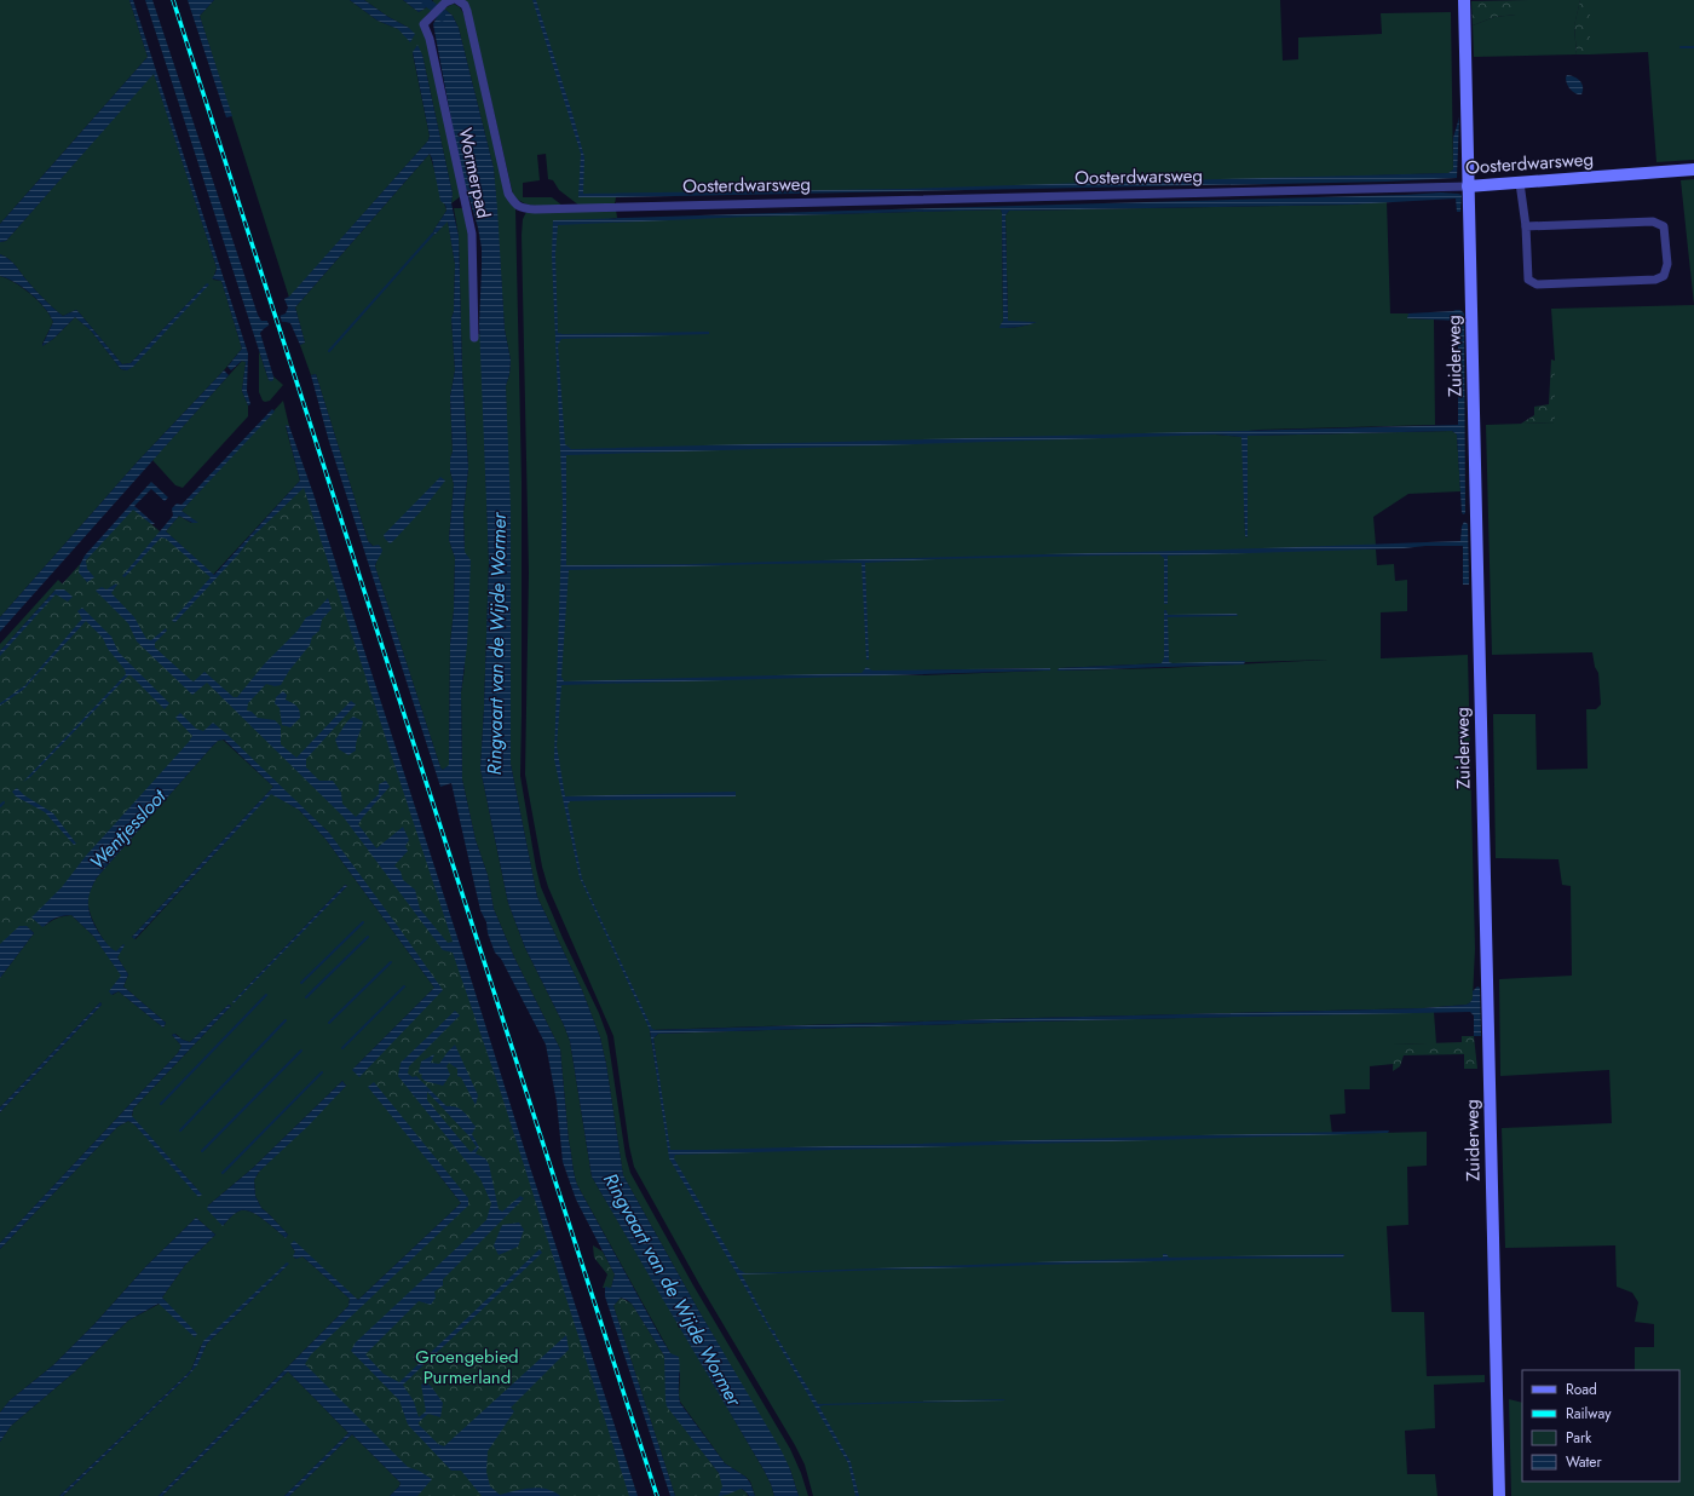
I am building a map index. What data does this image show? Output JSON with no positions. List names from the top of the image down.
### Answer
{
  "streets": {
    "street": ["Oosterdwarsweg", "Wormerpad", "Zuiderweg"]
  },
  "crossings": [
    ["Oosterdwarsweg", "Zuiderweg"]
  ],
  "water": ["Ringvaart van de Wijde Wormer", "Wentjessloot"],
  "parks": ["Groengebied Purmerland"],
  "legend": [
    "Road",
    "Railway",
    "Park",
    "Water"
  ]
}
